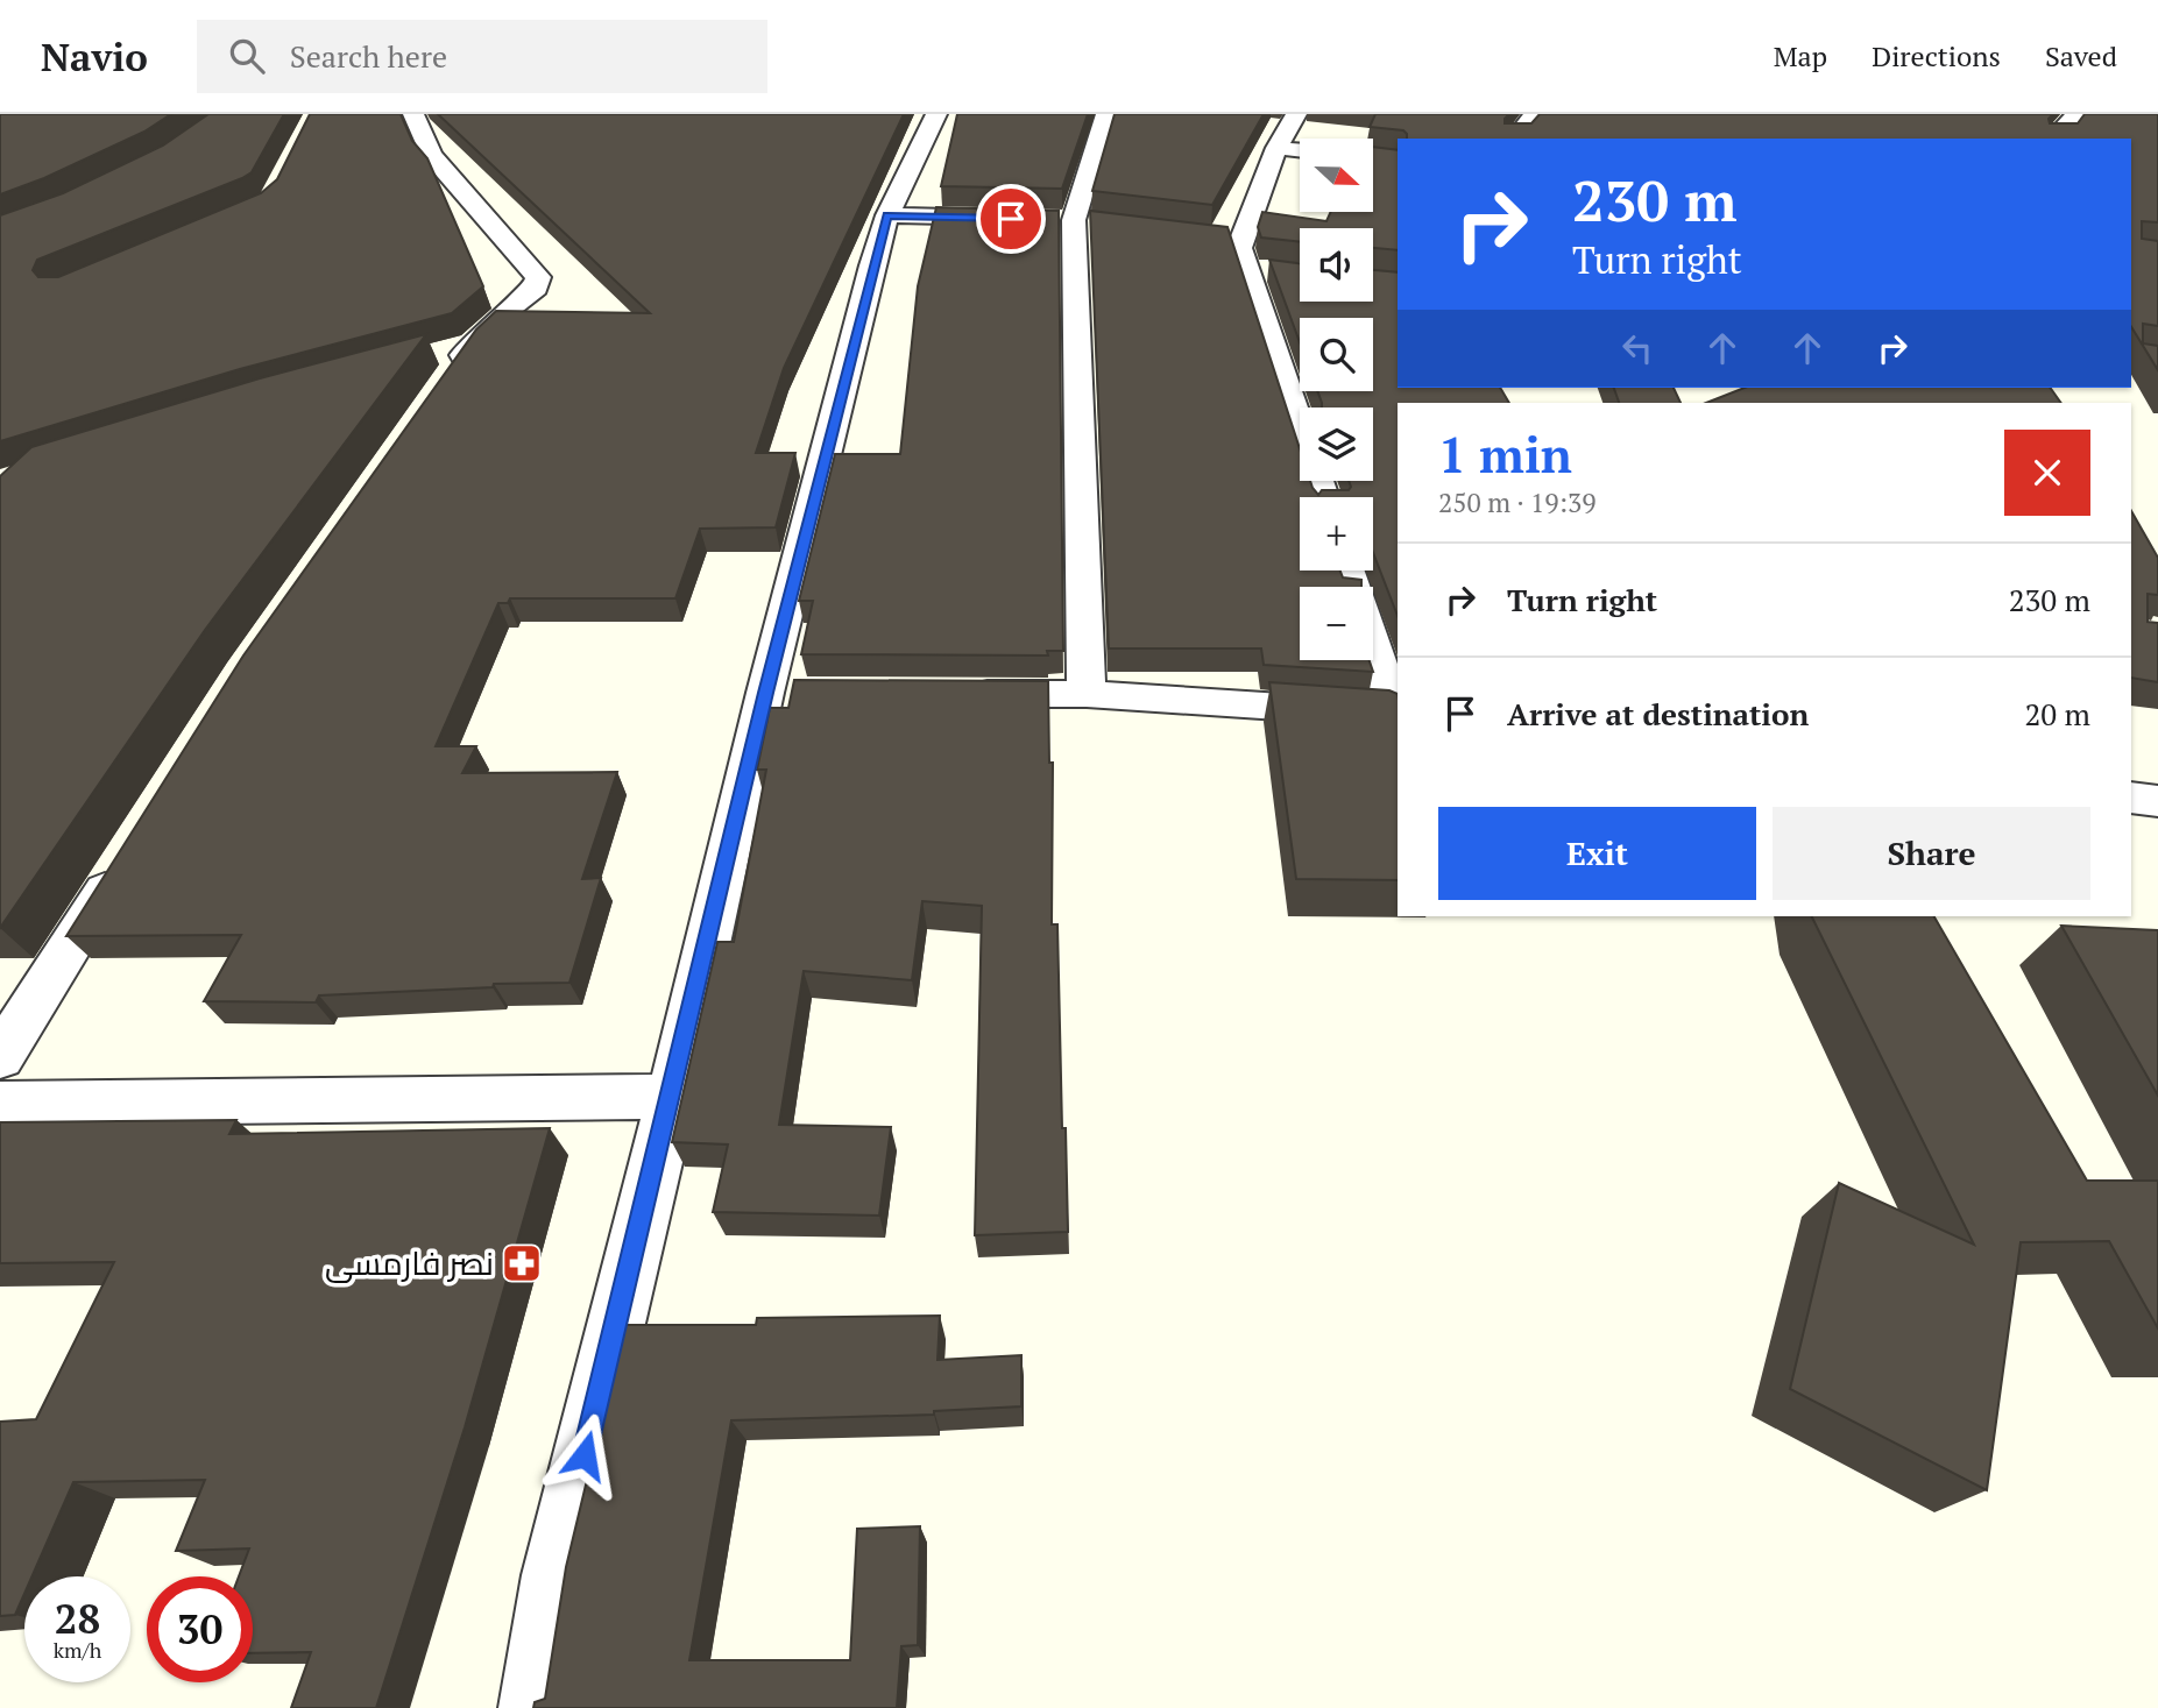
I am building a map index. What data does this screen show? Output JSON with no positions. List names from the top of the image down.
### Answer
{
  "places": {
    "pharmacy": ["نصر فارمسی"]
  },
  "north": "right",
  "page": {
    "header": "Navio",
    "search": "Search here",
    "nav": ["Map", "Directions", "Saved"],
    "map_buttons": ["+", "−"],
    "turn": ["230 m", "Turn right"],
    "heading": ["1 min", "250 m · 19:39"],
    "list": [
      {
        "name": "Turn right",
        "value": "230 m"
      },
      {
        "name": "Arrive at destination",
        "value": "20 m"
      }
    ],
    "buttons": ["Exit", "Share"],
    "speed": "28 km/h",
    "limit": "30"
  }
}
